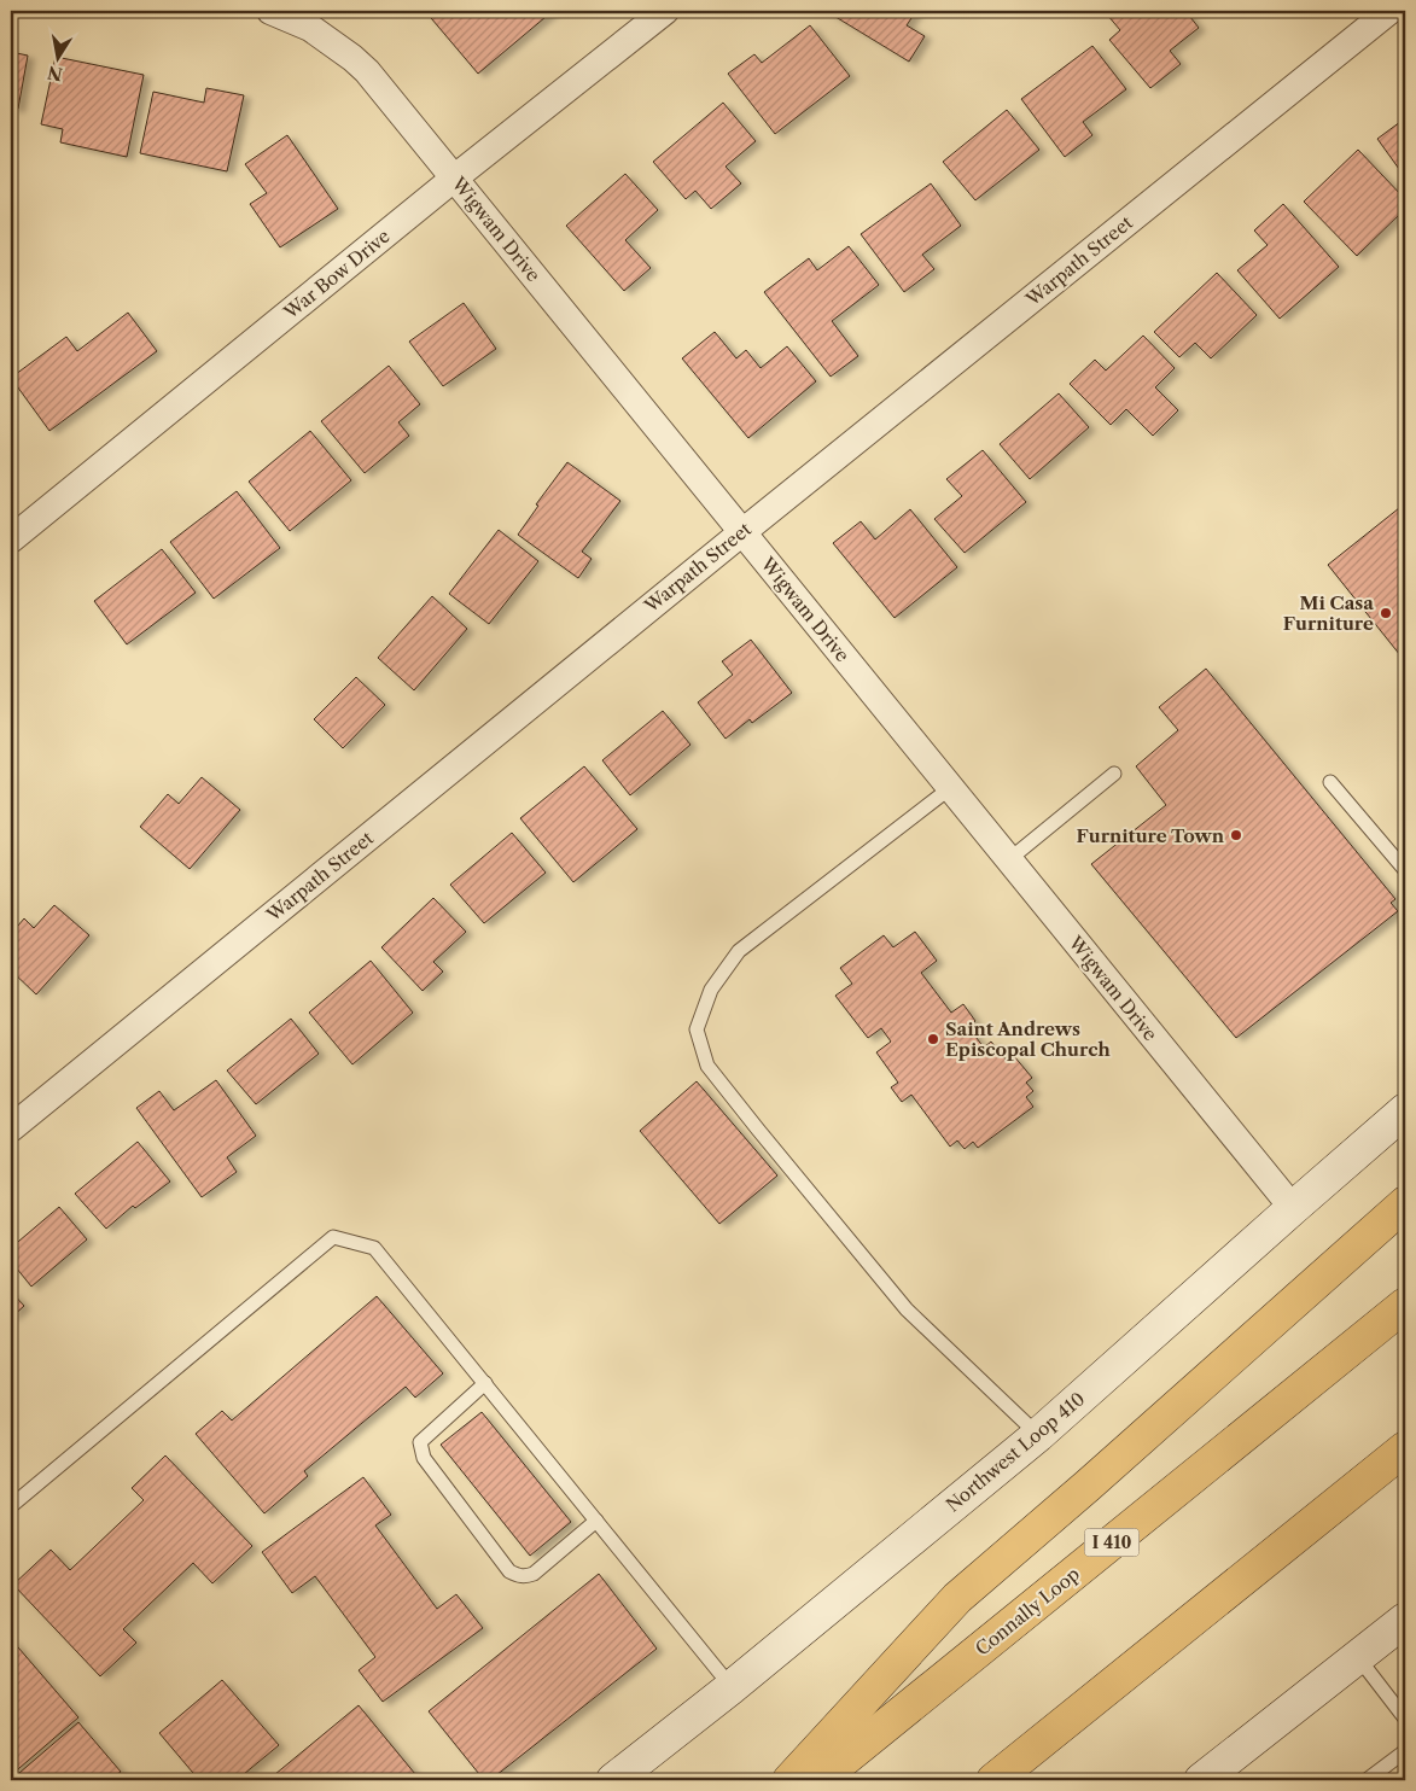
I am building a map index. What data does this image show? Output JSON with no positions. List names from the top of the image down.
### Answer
{
  "streets": {
    "highway": ["I 410", "Connally Loop"],
    "main road": ["Northwest Loop 410"],
    "street": ["Wigwam Drive", "Warpath Street", "War Bow Drive"]
  },
  "crossings": [
    ["Wigwam Drive", "Warpath Street"],
    ["Wigwam Drive", "War Bow Drive"],
    ["Wigwam Drive", "Northwest Loop 410"]
  ],
  "places": ["Mi Casa Furniture", "Furniture Town", "Saint Andrews Episcopal Church"],
  "north": "bottom"
}
